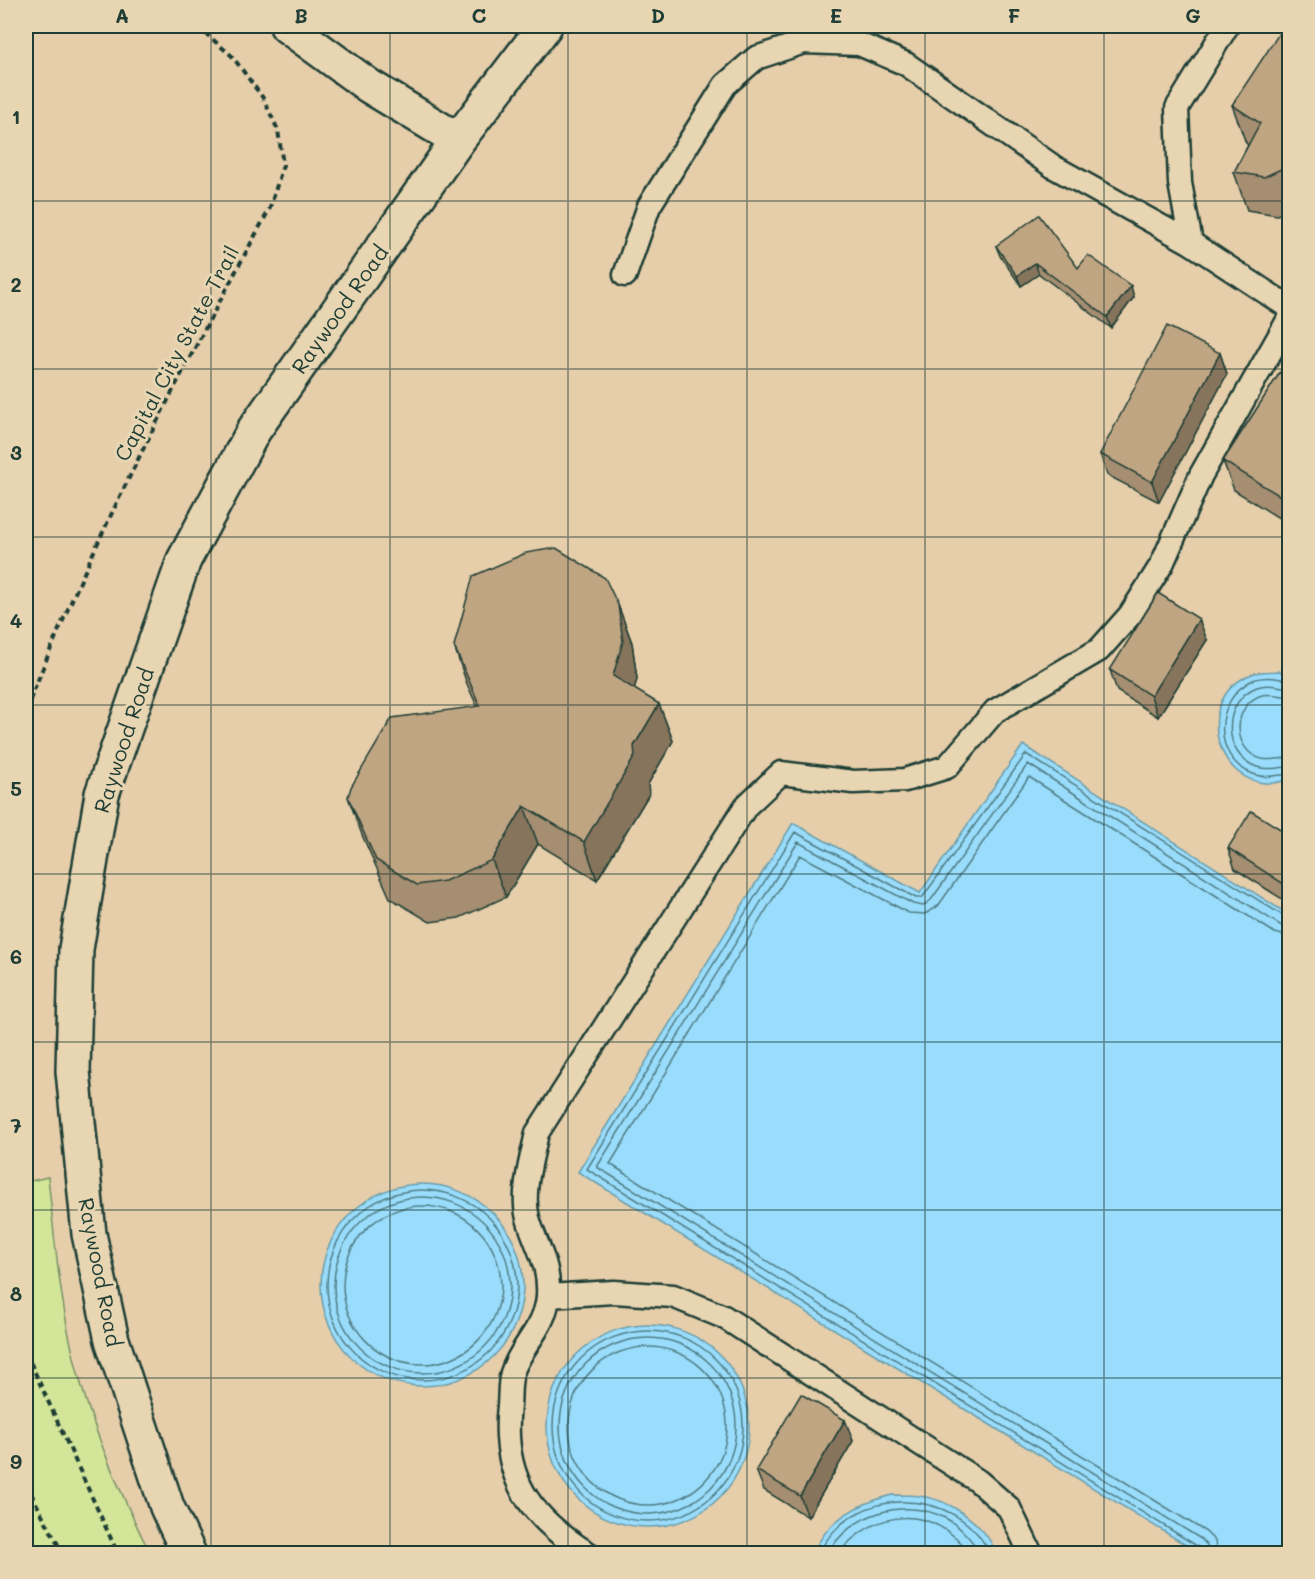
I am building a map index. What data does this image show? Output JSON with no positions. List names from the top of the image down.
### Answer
{
  "streets": {
    "street": ["Raywood Road"],
    "path": ["Capital City State Trail"]
  },
  "grid": {
    "columns": [
      "A",
      "B",
      "C",
      "D",
      "E",
      "F",
      "G"
    ],
    "rows": [
      "1",
      "2",
      "3",
      "4",
      "5",
      "6",
      "7",
      "8",
      "9"
    ]
  }
}
